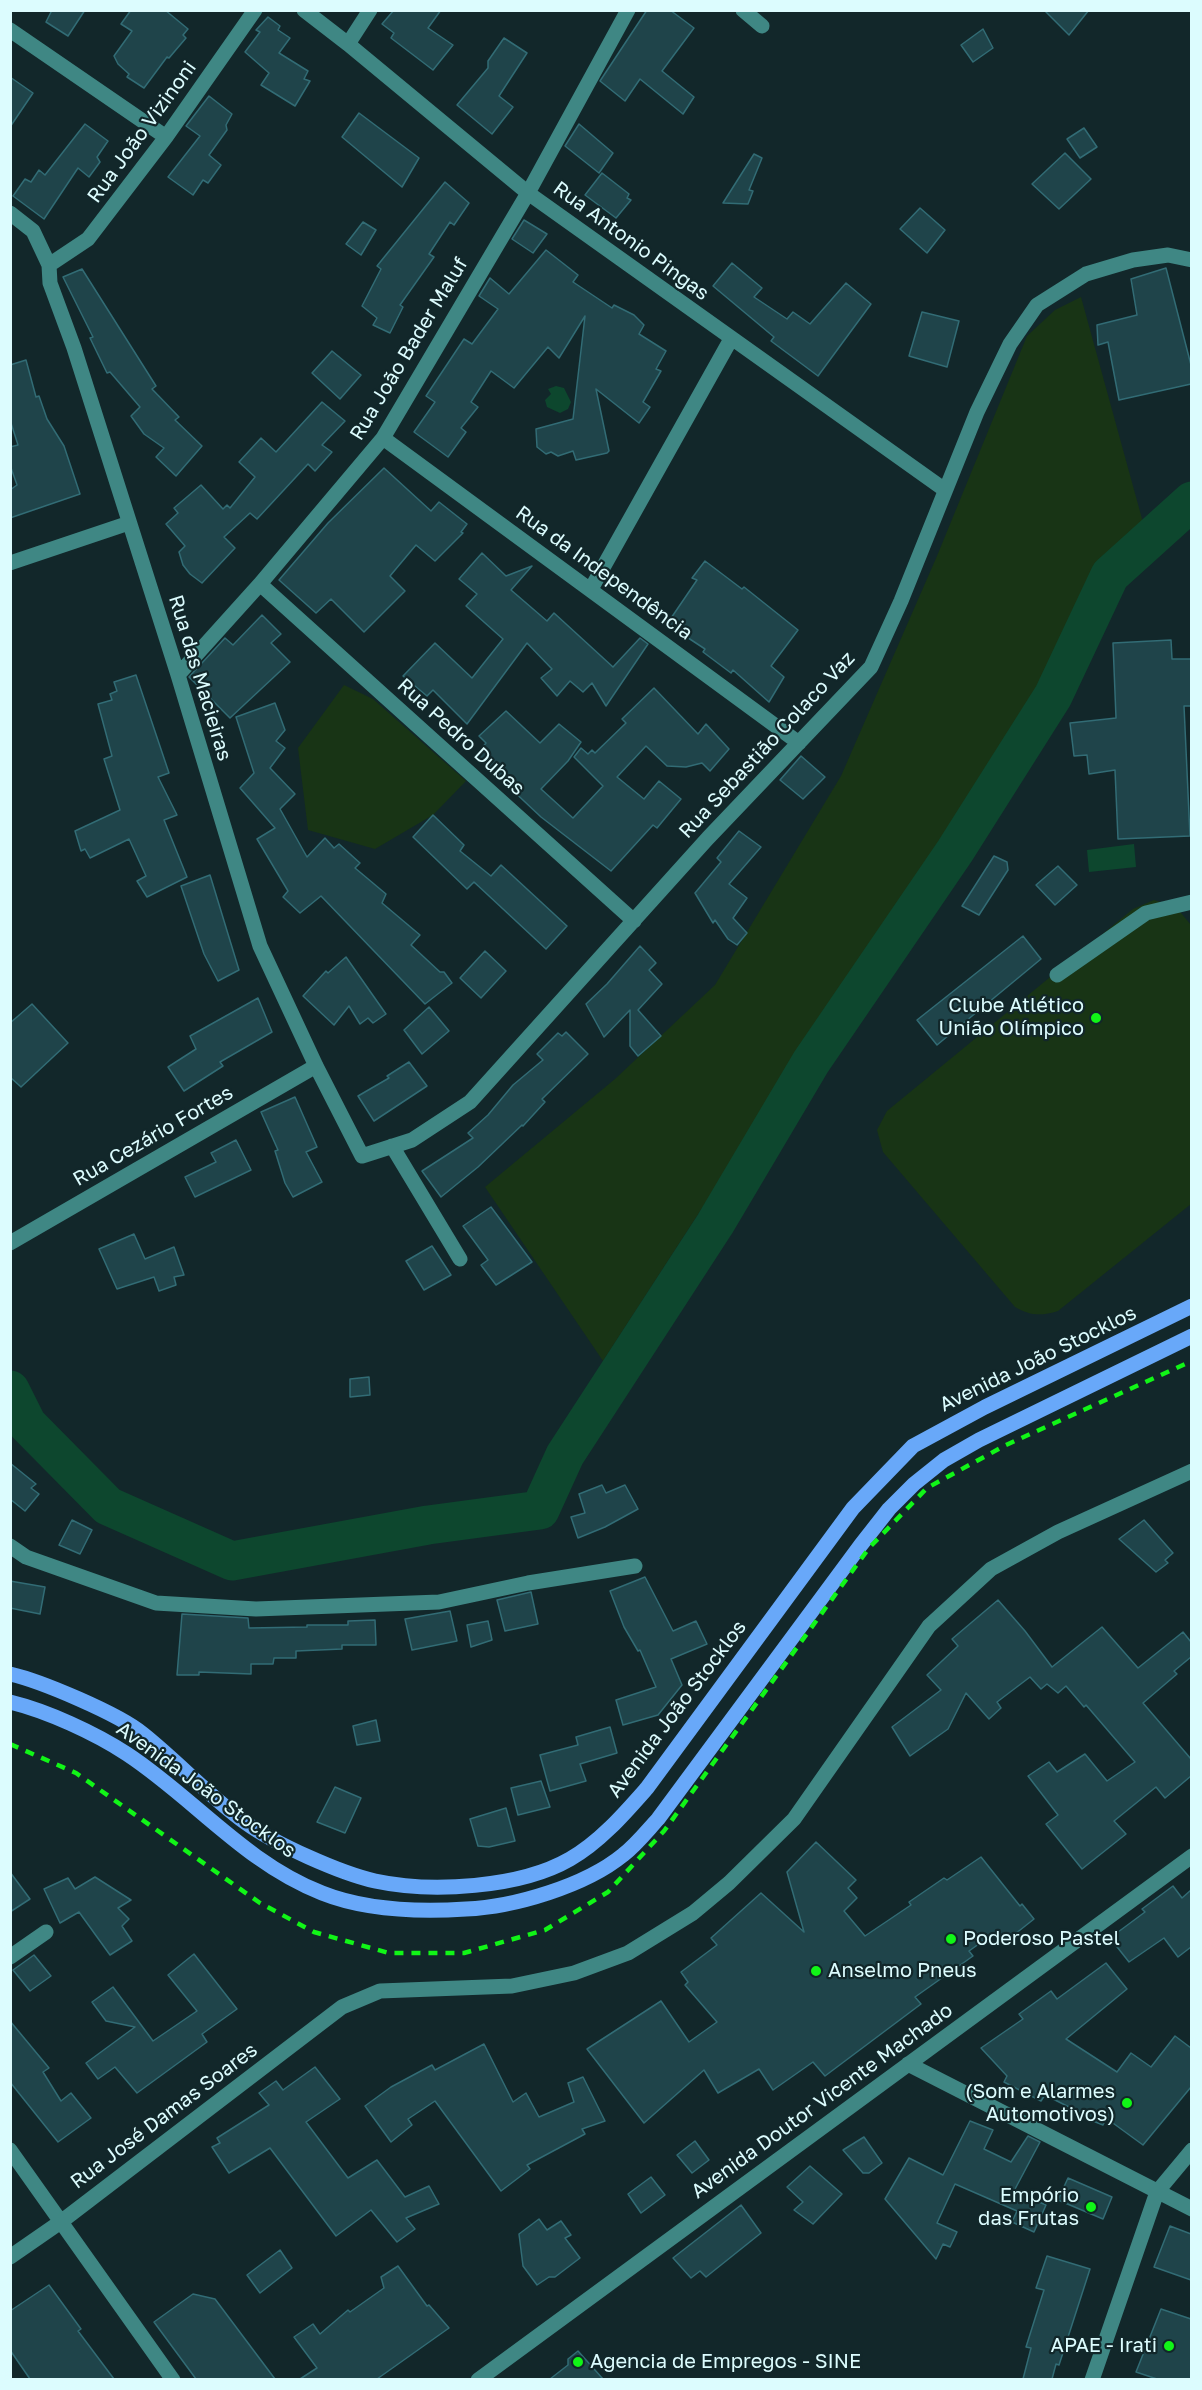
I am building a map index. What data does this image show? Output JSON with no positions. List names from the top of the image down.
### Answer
{
  "streets": {
    "main road": ["Avenida João Stocklos"],
    "street": [
      "Rua João Vizinoni",
      "Rua Antonio Pingas",
      "Rua João Bader Maluf",
      "Rua da Independência",
      "Rua das Macieiras",
      "Rua Pedro Dubas",
      "Rua Sebastião Colaco Vaz",
      "Rua Cezário Fortes",
      "Avenida Doutor Vicente Machado",
      "Rua José Damas Soares"
    ]
  },
  "crossings": [
    ["Rua João Vizinoni", "Rua das Macieiras"],
    ["Rua Antonio Pingas", "Rua João Bader Maluf"],
    ["Rua Antonio Pingas", "Rua Sebastião Colaco Vaz"],
    ["Rua João Bader Maluf", "Rua da Independência"],
    ["Rua João Bader Maluf", "Rua das Macieiras"],
    ["Rua João Bader Maluf", "Rua Pedro Dubas"],
    ["Rua da Independência", "Rua Sebastião Colaco Vaz"],
    ["Rua das Macieiras", "Rua Sebastião Colaco Vaz"],
    ["Rua das Macieiras", "Rua Cezário Fortes"],
    ["Rua Pedro Dubas", "Rua Sebastião Colaco Vaz"]
  ],
  "places": [
    "Clube Atlético União Olímpico",
    "Poderoso Pastel",
    "Anselmo Pneus",
    "(Som e Alarmes Automotivos)",
    "Empório das Frutas",
    "APAE - Irati",
    "Agencia de Empregos - SINE"
  ]
}
